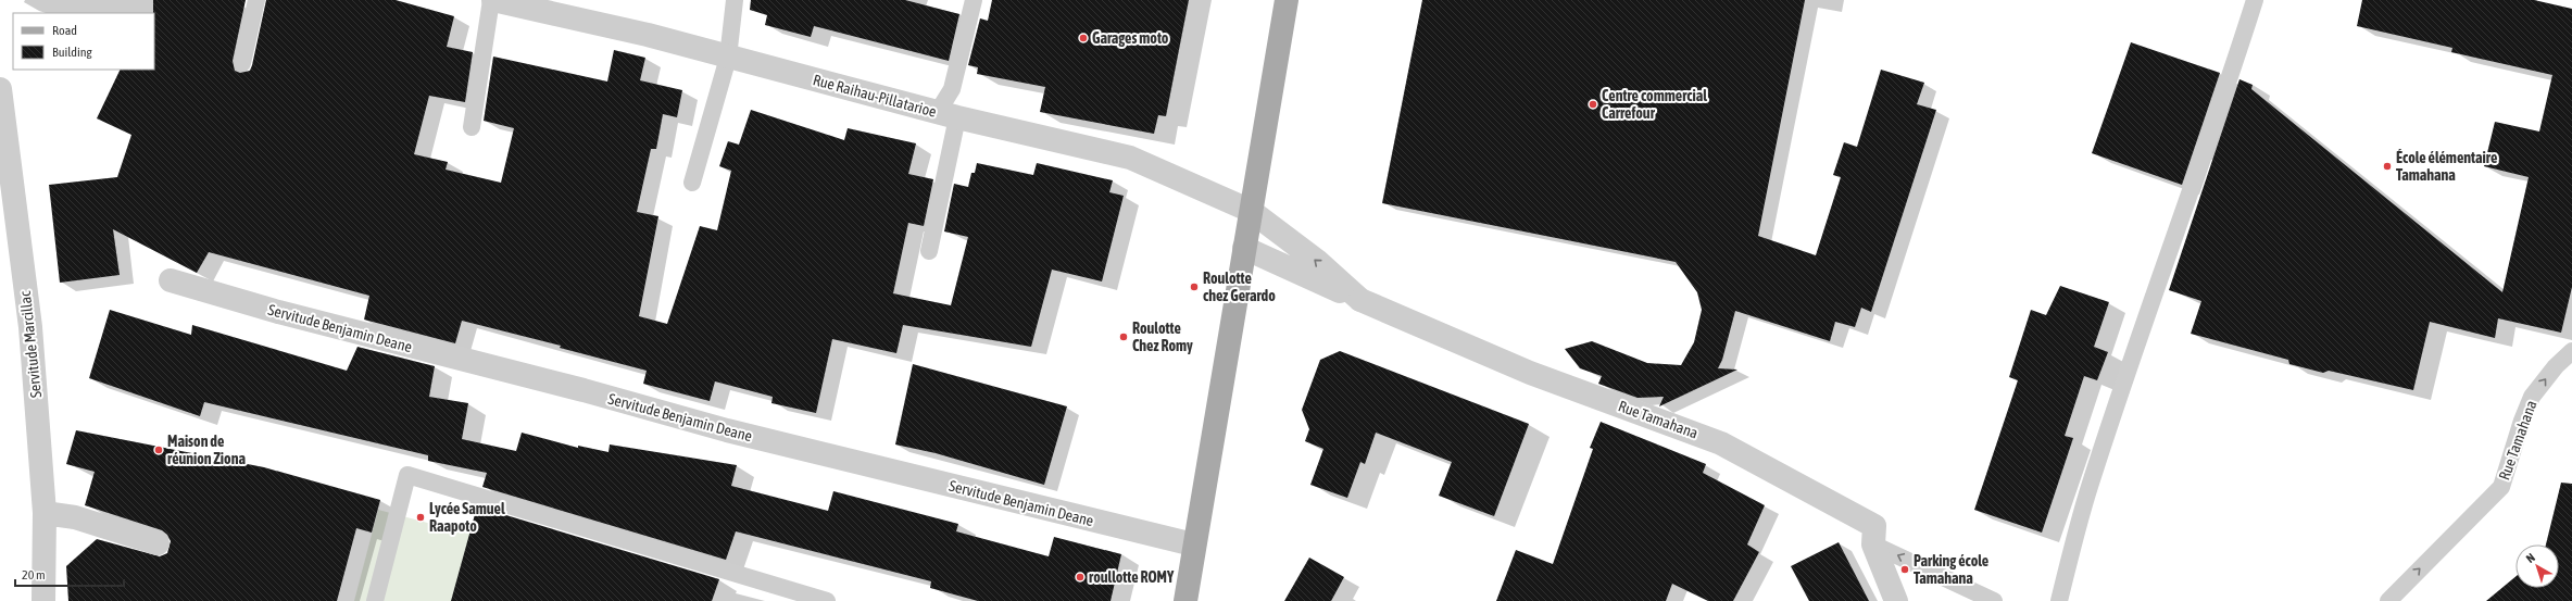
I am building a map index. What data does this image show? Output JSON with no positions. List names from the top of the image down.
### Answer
{
  "streets": {
    "street": [
      "Rue Raihau-Pillatarioe",
      "Servitude Benjamin Deane",
      "Servitude Marcillac",
      "Rue Tamahana"
    ]
  },
  "crossings": [
    ["Rue Raihau-Pillatarioe", "Rue Tamahana"]
  ],
  "places": [
    "Garages moto",
    "Centre commercial Carrefour",
    "École élémentaire Tamahana",
    "Roulotte chez Gerardo",
    "Roulotte Chez Romy",
    "Maison de réunion Ziona",
    "Lycée Samuel Raapoto",
    "Parking école Tamahana",
    "roullotte ROMY"
  ],
  "legend": ["Road", "Building"],
  "scale_bar": "20 m",
  "north": "top left"
}
